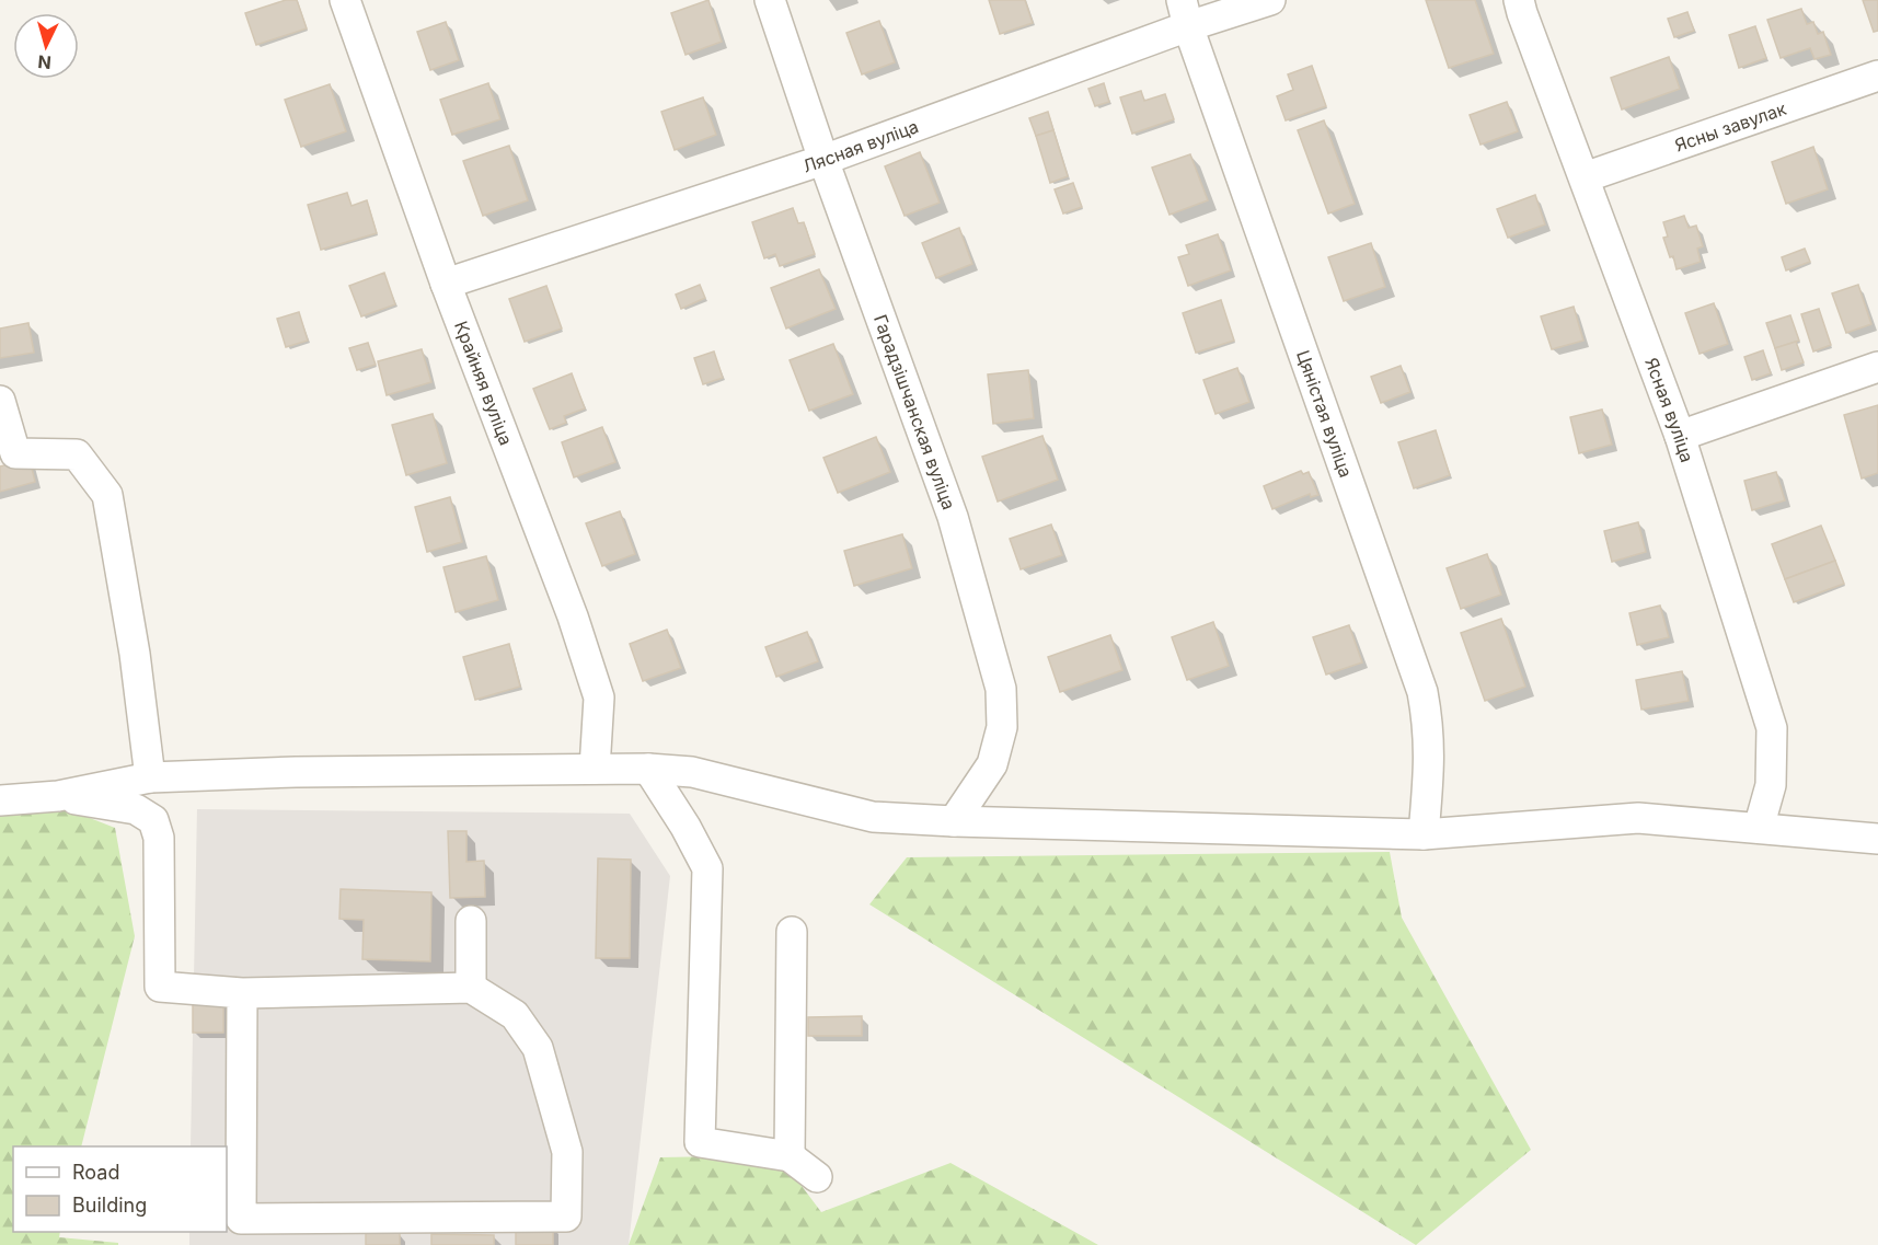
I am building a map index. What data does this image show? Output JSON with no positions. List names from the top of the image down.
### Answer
{
  "streets": {
    "street": [
      "Ясны завулак",
      "Лясная вуліца",
      "Крайняя вуліца",
      "Ясная вуліца",
      "Гарадзішчанская вуліца",
      "Цяністая вуліца"
    ]
  },
  "crossings": [
    ["Ясны завулак", "Ясная вуліца"],
    ["Лясная вуліца", "Крайняя вуліца"],
    ["Лясная вуліца", "Гарадзішчанская вуліца"],
    ["Лясная вуліца", "Цяністая вуліца"]
  ],
  "legend": ["Road", "Building"],
  "north": "bottom"
}
